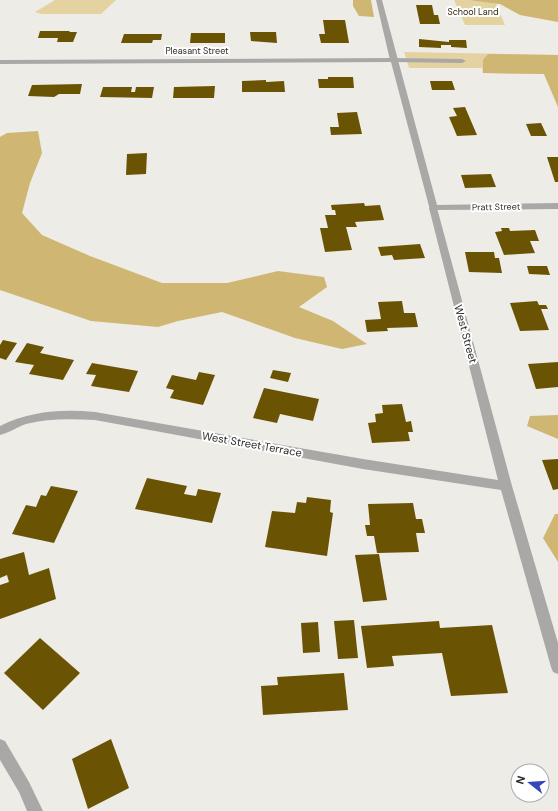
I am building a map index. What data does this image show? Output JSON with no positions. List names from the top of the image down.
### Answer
{
  "streets": {
    "street": [
      "Pleasant Street",
      "Pratt Street",
      "West Street",
      "West Street Terrace"
    ]
  },
  "crossings": [
    ["Pleasant Street", "West Street"],
    ["Pratt Street", "West Street"],
    ["West Street", "West Street Terrace"]
  ],
  "parks": ["School Land"],
  "north": "left"
}
